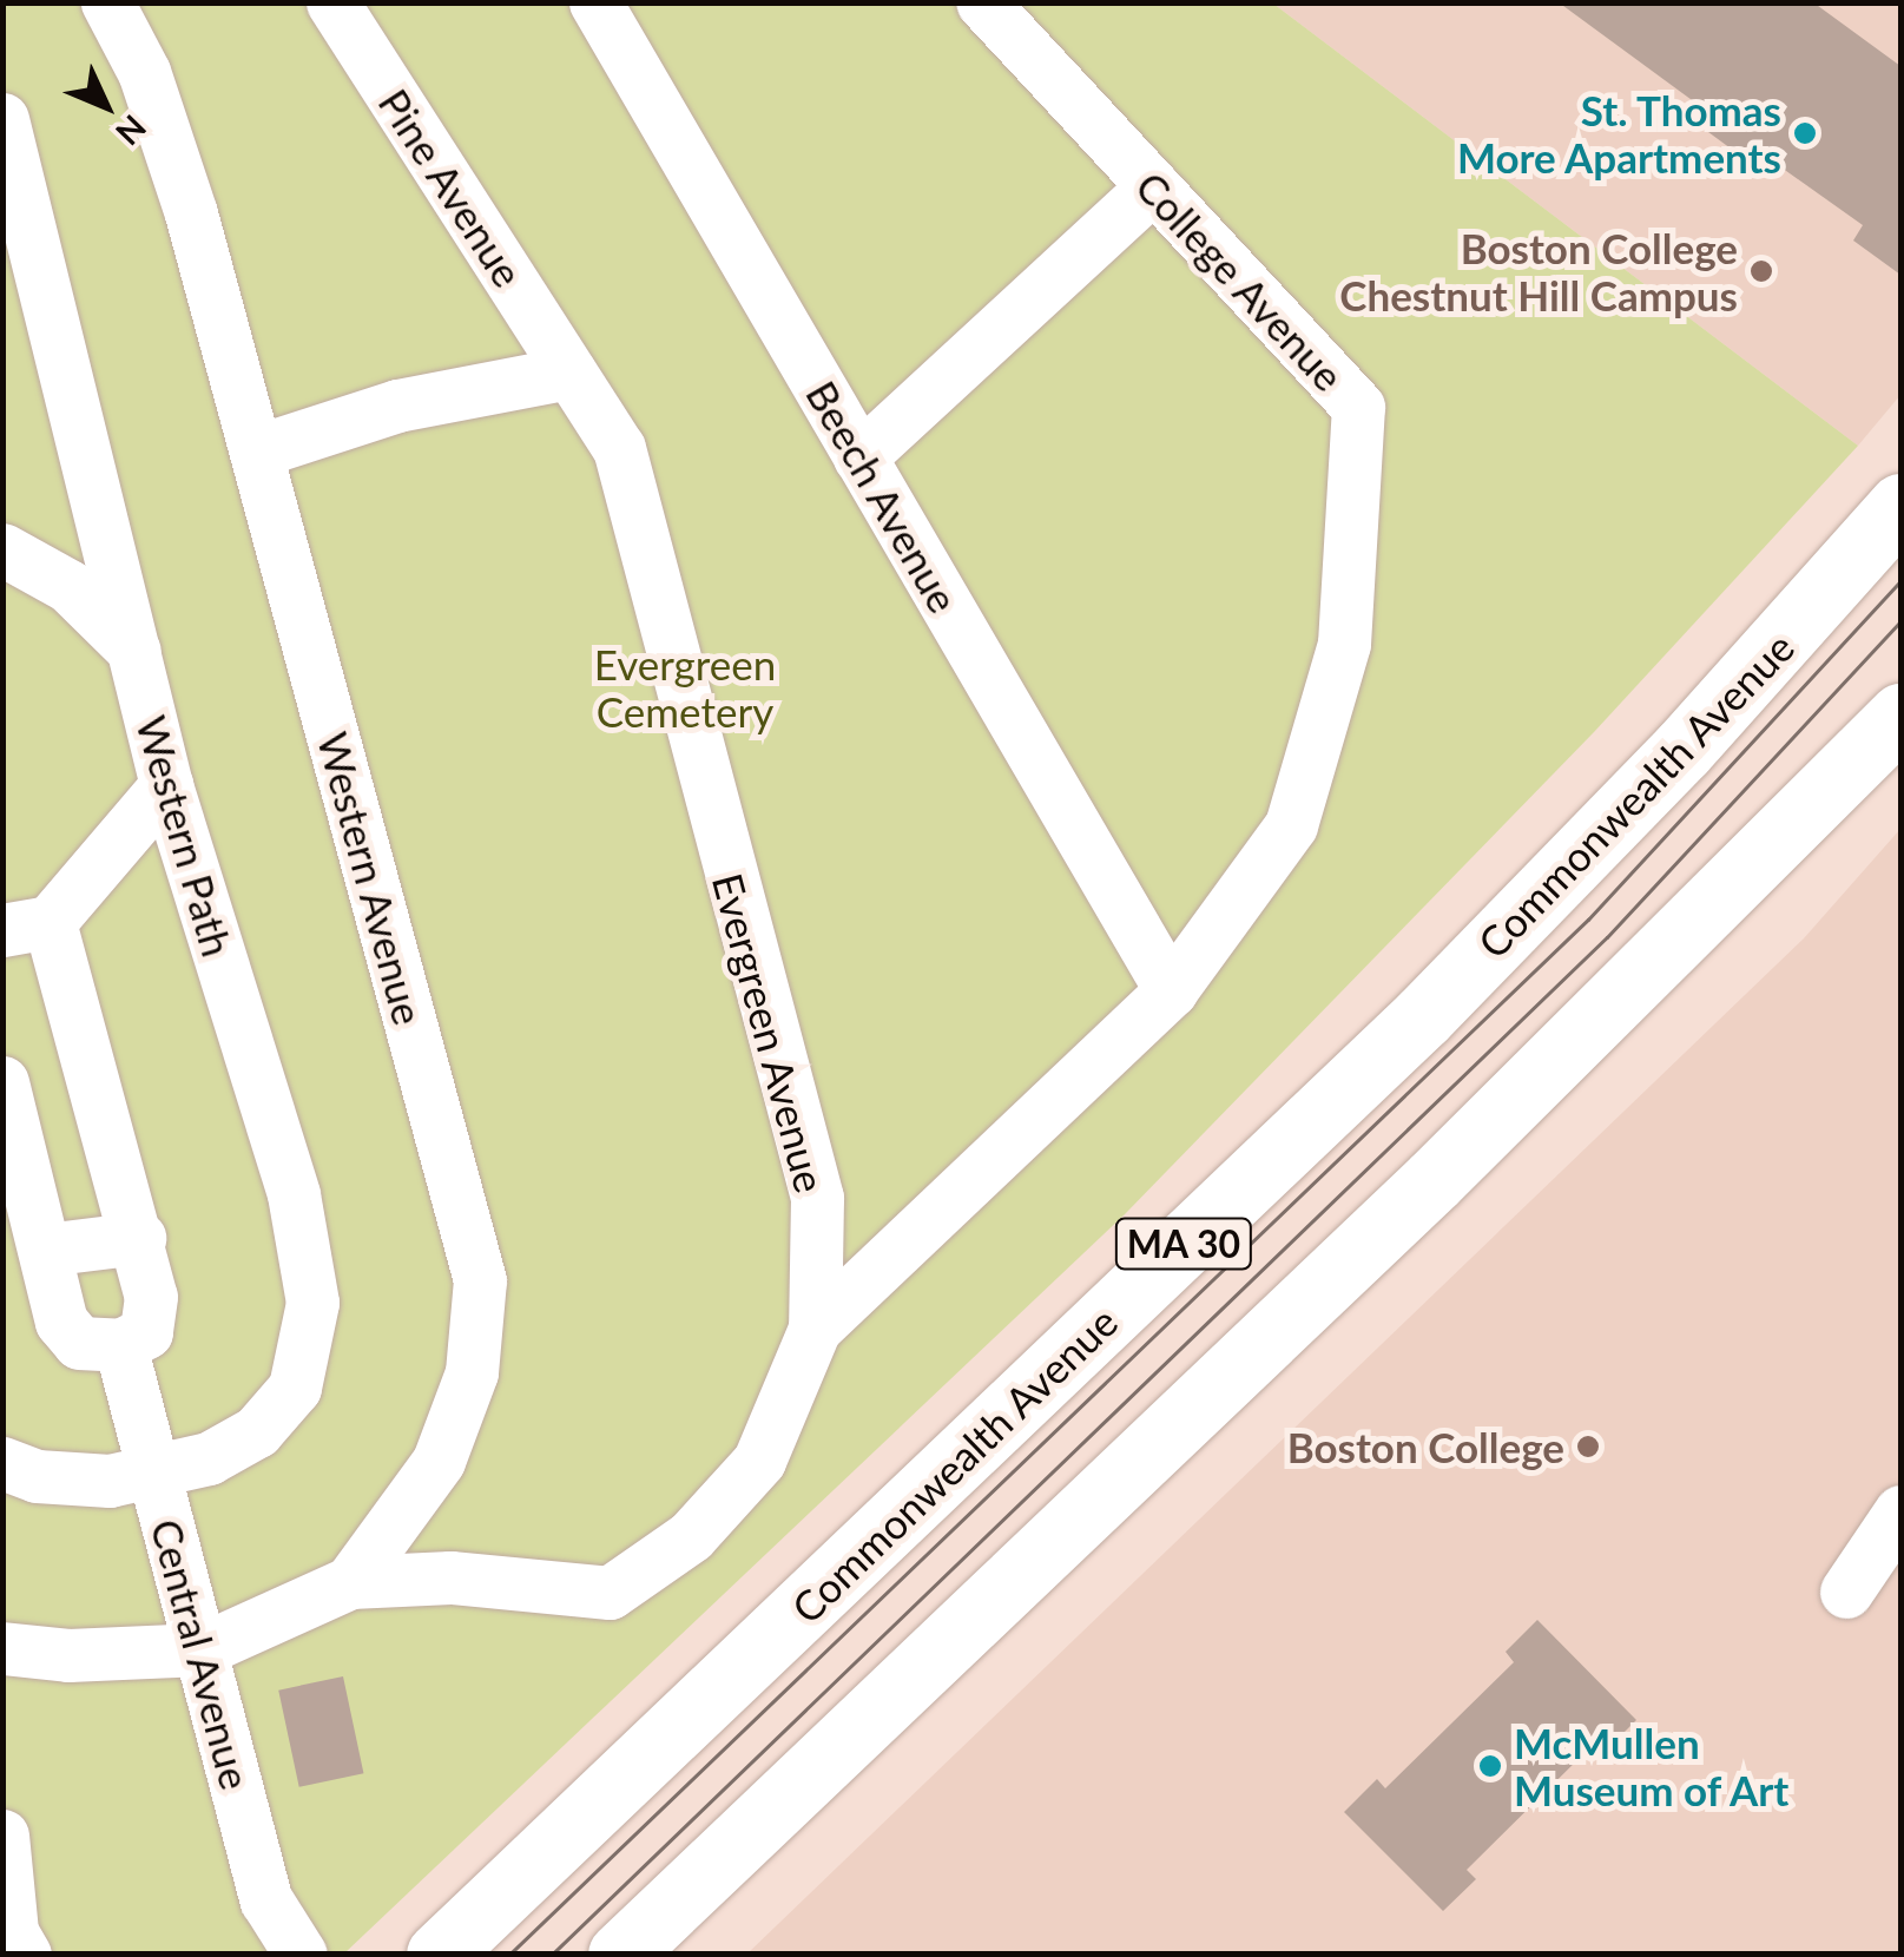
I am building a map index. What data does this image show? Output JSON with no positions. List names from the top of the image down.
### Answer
{
  "streets": {
    "main road": ["Commonwealth Avenue", "MA 30"],
    "lane": [
      "Pine Avenue",
      "College Avenue",
      "Beech Avenue",
      "Western Path",
      "Western Avenue",
      "Evergreen Avenue",
      "Central Avenue"
    ]
  },
  "crossings": [
    ["Pine Avenue", "Evergreen Avenue"],
    ["College Avenue", "Beech Avenue"],
    ["College Avenue", "Evergreen Avenue"],
    ["Western Path", "Central Avenue"],
    ["Western Avenue", "Evergreen Avenue"],
    ["Western Avenue", "Central Avenue"]
  ],
  "parks": ["Evergreen Cemetery"],
  "places": [
    "St. Thomas More Apartments",
    "Boston College Chestnut Hill Campus",
    "Boston College",
    "McMullen Museum of Art"
  ],
  "north": "bottom right"
}
